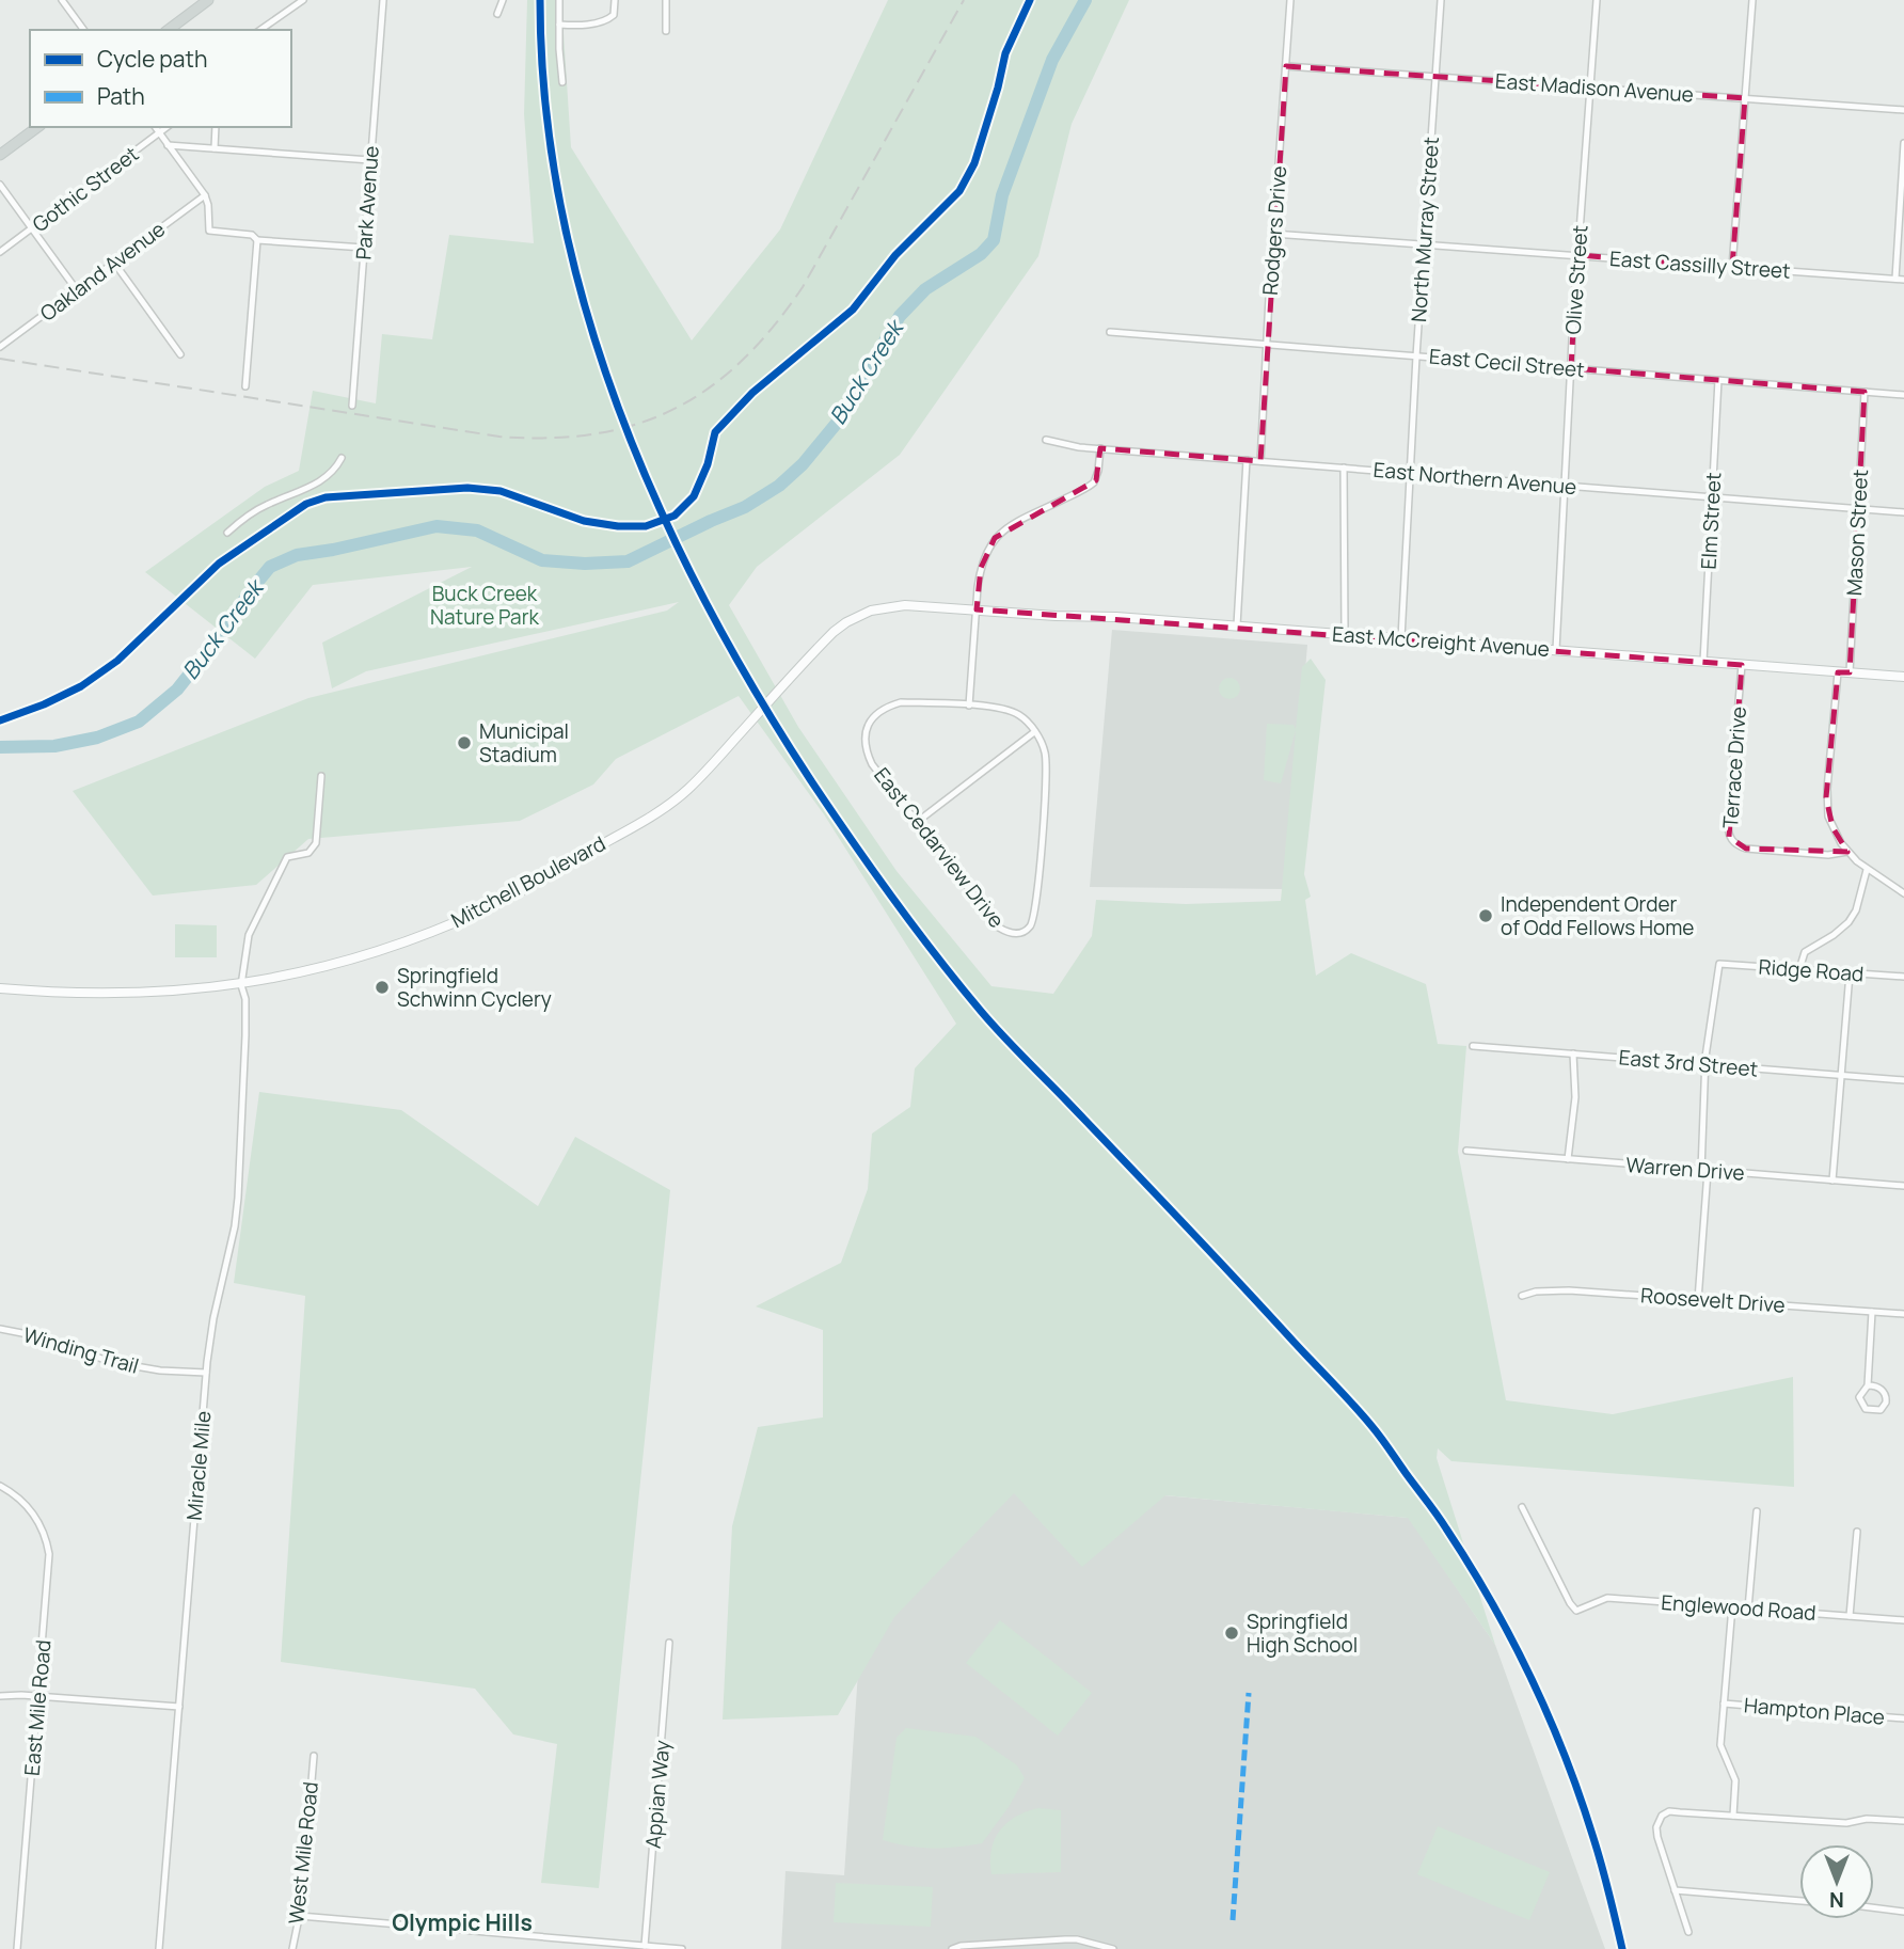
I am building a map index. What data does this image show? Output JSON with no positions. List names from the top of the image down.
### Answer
{
  "streets": {
    "street": [
      "East Madison Avenue",
      "Gothic Street",
      "Park Avenue",
      "North Murray Street",
      "Rodgers Drive",
      "East Cassilly Street",
      "Oakland Avenue",
      "Olive Street",
      "East Cecil Street",
      "East Northern Avenue",
      "Elm Street",
      "Mason Street",
      "East McCreight Avenue",
      "Terrace Drive",
      "East Cedarview Drive",
      "Mitchell Boulevard",
      "Ridge Road",
      "East 3rd Street",
      "Warren Drive",
      "Roosevelt Drive",
      "Winding Trail",
      "Miracle Mile",
      "Englewood Road",
      "East Mile Road",
      "Hampton Place",
      "Appian Way",
      "West Mile Road"
    ]
  },
  "crossings": [
    ["East Madison Avenue", "North Murray Street"],
    ["East Madison Avenue", "Rodgers Drive"],
    ["East Madison Avenue", "Olive Street"],
    ["North Murray Street", "East Cassilly Street"],
    ["North Murray Street", "East Cecil Street"],
    ["North Murray Street", "East Northern Avenue"],
    ["North Murray Street", "East McCreight Avenue"],
    ["Rodgers Drive", "East Cassilly Street"],
    ["Rodgers Drive", "East Cecil Street"],
    ["Rodgers Drive", "East Northern Avenue"],
    ["East Cassilly Street", "Olive Street"],
    ["Olive Street", "East Cecil Street"],
    ["Olive Street", "East Northern Avenue"],
    ["Olive Street", "East McCreight Avenue"],
    ["East Cecil Street", "Elm Street"],
    ["East Cecil Street", "Mason Street"],
    ["East Northern Avenue", "Elm Street"],
    ["East Northern Avenue", "Mason Street"],
    ["Elm Street", "East McCreight Avenue"],
    ["Mason Street", "East McCreight Avenue"],
    ["East McCreight Avenue", "Terrace Drive"],
    ["East McCreight Avenue", "Mitchell Boulevard"],
    ["Mitchell Boulevard", "Miracle Mile"],
    ["Ridge Road", "East 3rd Street"],
    ["Winding Trail", "Miracle Mile"]
  ],
  "districts": ["Olympic Hills"],
  "water": ["Buck Creek"],
  "parks": ["Buck Creek Nature Park"],
  "places": [
    "Municipal Stadium",
    "Independent Order of Odd Fellows Home",
    "Springfield Schwinn Cyclery",
    "Springfield High School"
  ],
  "legend": ["Cycle path", "Path"],
  "north": "bottom"
}
